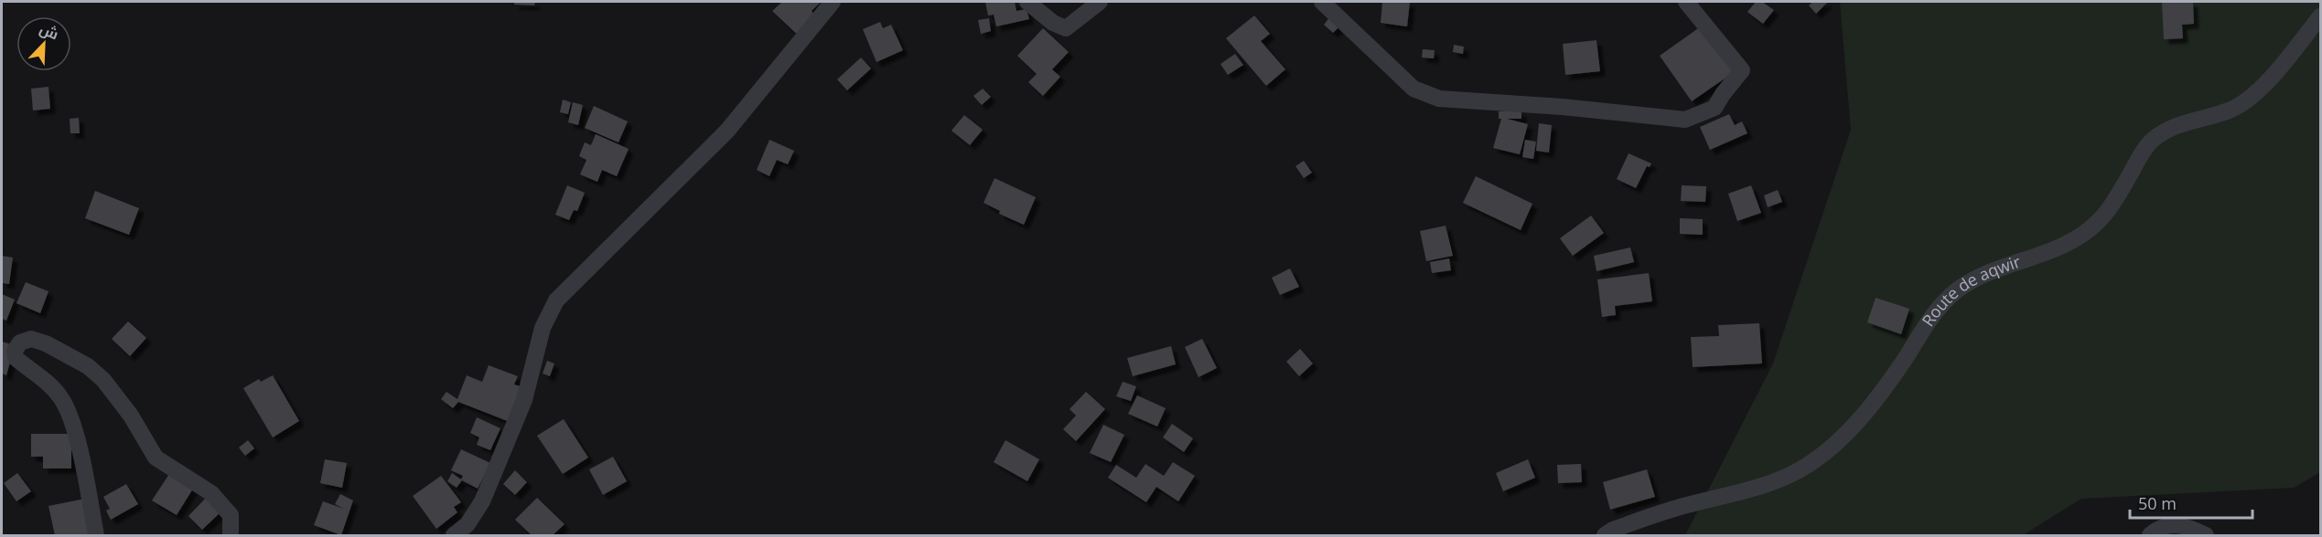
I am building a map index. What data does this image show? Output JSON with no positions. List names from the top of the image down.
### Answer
{
  "streets": {
    "street": ["Route de aqwir"]
  },
  "scale_bar": "50 m",
  "north": "top right"
}
